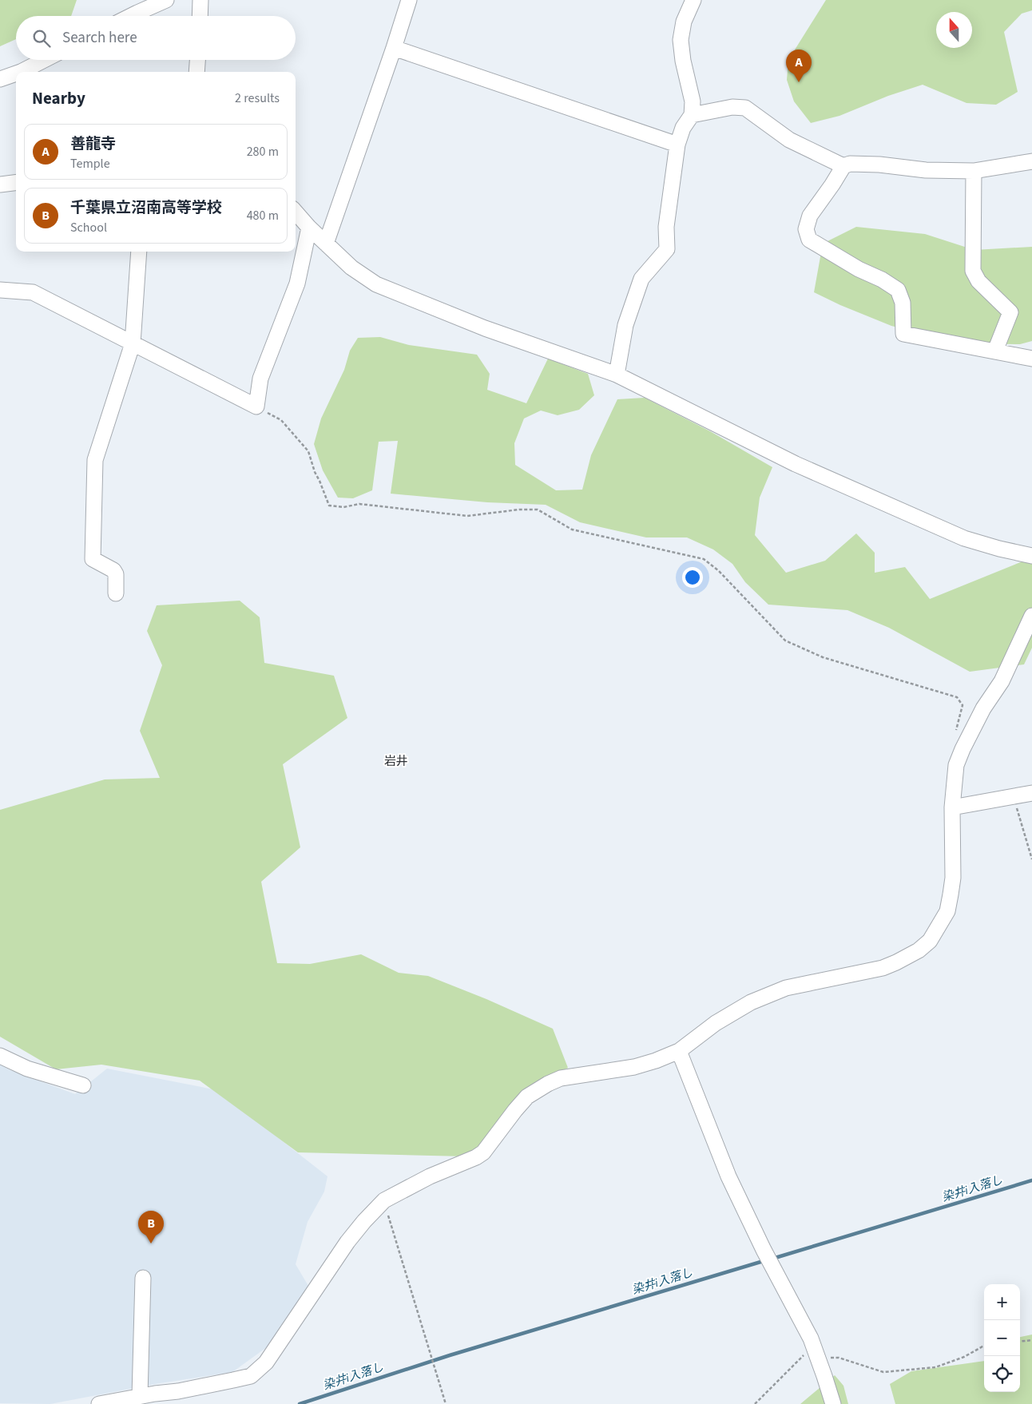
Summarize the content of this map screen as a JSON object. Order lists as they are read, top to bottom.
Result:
{
  "districts": ["岩井"],
  "water": ["染井i入落し"],
  "north": "top",
  "page": {
    "search": "Search here",
    "pins": ["A", "B"],
    "heading": ["Nearby", "2 results"],
    "list": [
      {
        "mark": "A",
        "name": "善龍寺",
        "note": "Temple",
        "value": "280 m"
      },
      {
        "mark": "B",
        "name": "千葉県立沼南高等学校",
        "note": "School",
        "value": "480 m"
      }
    ],
    "map_buttons": ["+", "−"]
  }
}
